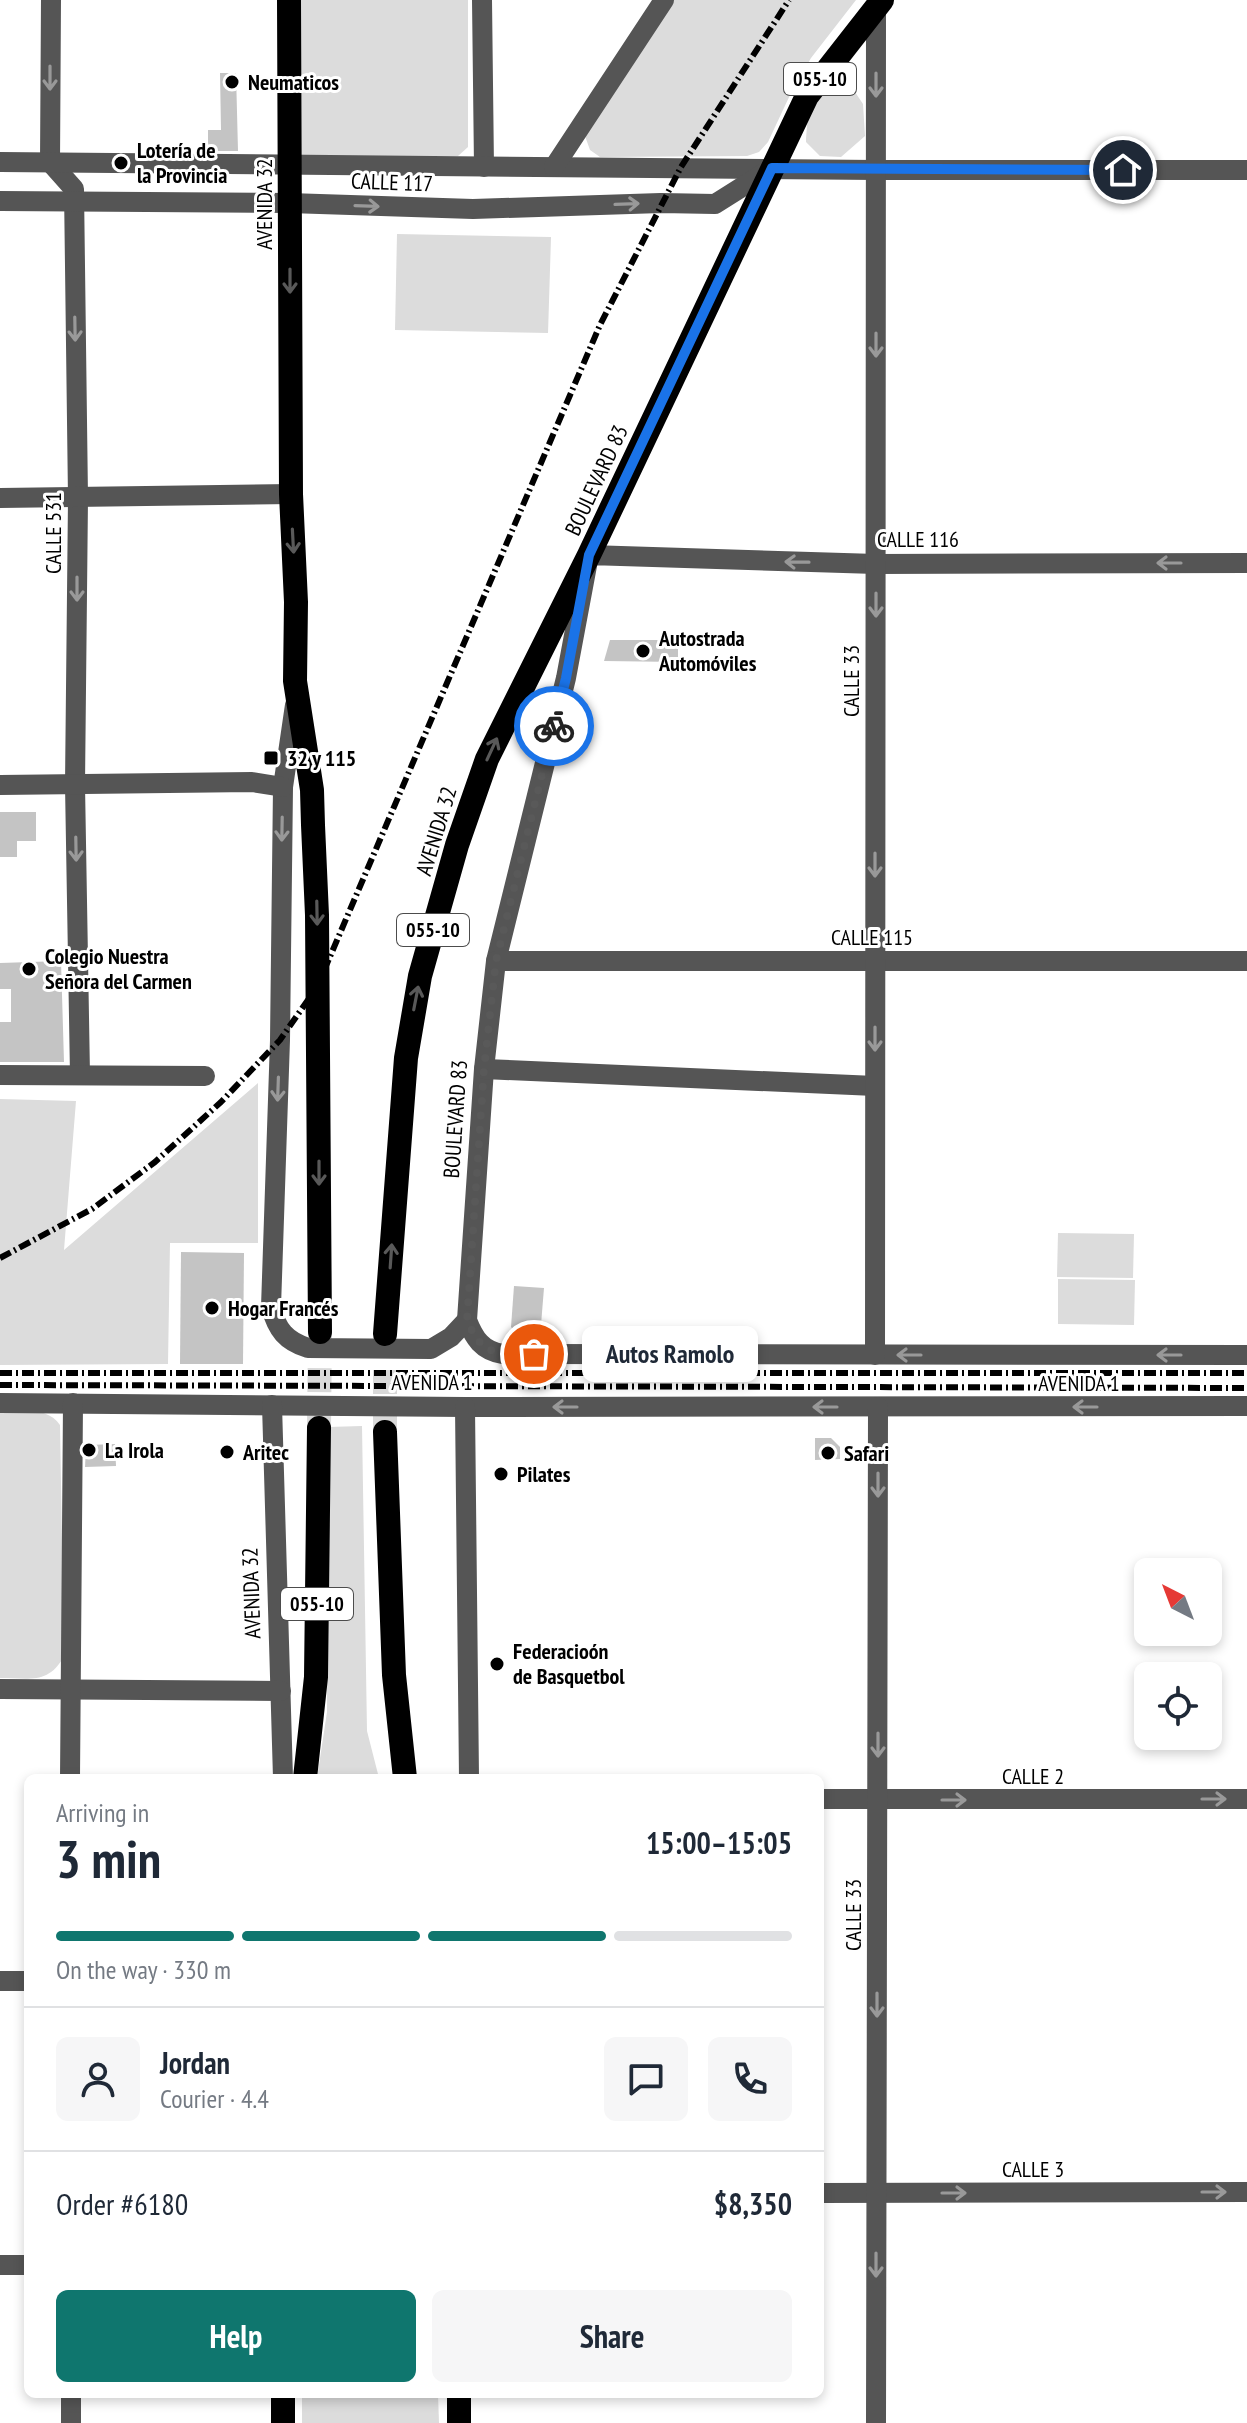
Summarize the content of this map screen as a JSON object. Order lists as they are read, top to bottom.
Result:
{
  "streets": {
    "highway": ["055-10", "AVENIDA 32", "BOULEVARD 83"],
    "street": [
      "CALLE 117",
      "CALLE 531",
      "CALLE 116",
      "CALLE 33",
      "CALLE 115",
      "AVENIDA 1",
      "CALLE 2",
      "CALLE 3"
    ]
  },
  "crossings": [
    ["CALLE 117", "AVENIDA 32"],
    ["CALLE 117", "BOULEVARD 83"],
    ["CALLE 117", "CALLE 531"],
    ["CALLE 117", "CALLE 33"],
    ["AVENIDA 32", "BOULEVARD 83"],
    ["AVENIDA 32", "CALLE 116"],
    ["AVENIDA 32", "AVENIDA 1"],
    ["BOULEVARD 83", "CALLE 116"],
    ["BOULEVARD 83", "CALLE 33"],
    ["BOULEVARD 83", "CALLE 115"],
    ["BOULEVARD 83", "AVENIDA 1"],
    ["CALLE 116", "CALLE 33"],
    ["CALLE 33", "CALLE 115"],
    ["CALLE 33", "AVENIDA 1"],
    ["CALLE 33", "CALLE 2"],
    ["CALLE 33", "CALLE 3"]
  ],
  "one_way": [
    "CALLE 531",
    "CALLE 116",
    "CALLE 33",
    "CALLE 2",
    "CALLE 3"
  ],
  "places": {
    "other": [
      "Neumaticos",
      "Lotería de la Provincia",
      "Autostrada Automóviles",
      "Colegio Nuestra Señora del Carmen",
      "Hogar Francés",
      "Autos Ramolo",
      "La Irola",
      "Aritec",
      "Safari",
      "Pilates",
      "Federacioón de Basquetbol"
    ],
    "transit": ["32 y 115"]
  },
  "north": "top left",
  "page": {
    "bubble": "Autos Ramolo",
    "heading": ["3 min", "Arriving in", "15:00–15:05"],
    "panel": [
      "Jordan",
      "Courier · 4.4",
      "Order #6180",
      "$8,350"
    ],
    "bar": "On the way · 330 m",
    "buttons": ["Help", "Share"]
  }
}
